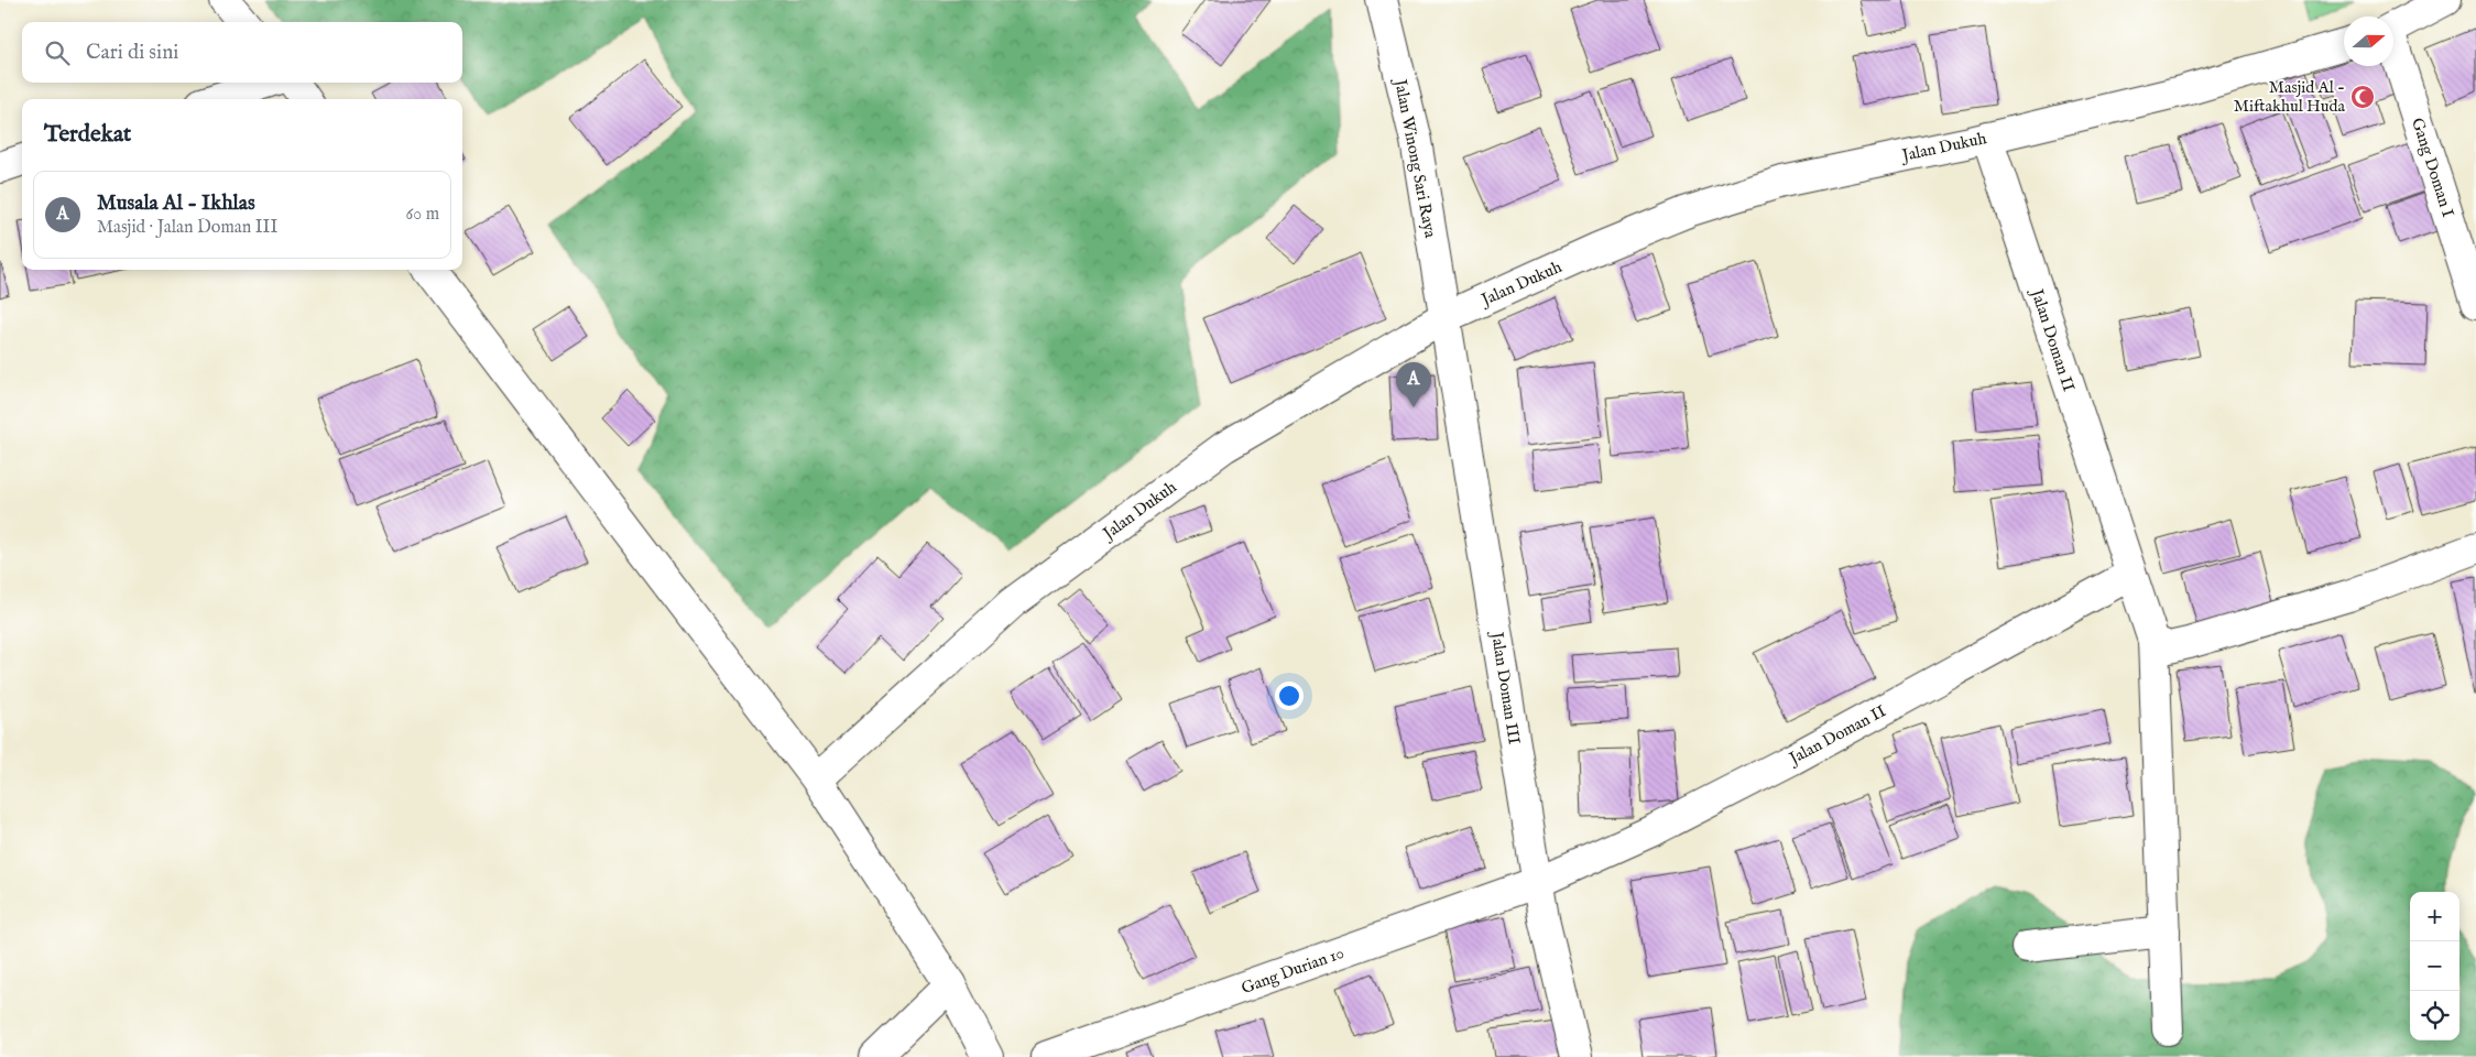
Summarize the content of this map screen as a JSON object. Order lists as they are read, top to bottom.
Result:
{
  "streets": {
    "street": [
      "Jalan Dukuh",
      "Jalan Winong Sari Raya",
      "Gang Doman I",
      "Jalan Doman II",
      "Jalan Doman III",
      "Gang Durian 10"
    ]
  },
  "crossings": [
    ["Jalan Dukuh", "Jalan Winong Sari Raya"],
    ["Jalan Dukuh", "Jalan Doman II"],
    ["Jalan Dukuh", "Jalan Doman III"],
    ["Jalan Winong Sari Raya", "Jalan Doman III"],
    ["Jalan Doman II", "Jalan Doman III"],
    ["Jalan Doman II", "Gang Durian 10"],
    ["Jalan Doman III", "Gang Durian 10"]
  ],
  "places": {
    "mosque": ["Masjid Al - Miftakhul Huda"]
  },
  "north": "right",
  "page": {
    "search": "Cari di sini",
    "heading": "Terdekat",
    "list": [
      {
        "mark": "A",
        "name": "Musala Al - Ikhlas",
        "note": "Masjid · Jalan Doman III",
        "value": "60 m"
      }
    ],
    "pins": "A",
    "map_buttons": ["+", "−"]
  }
}
